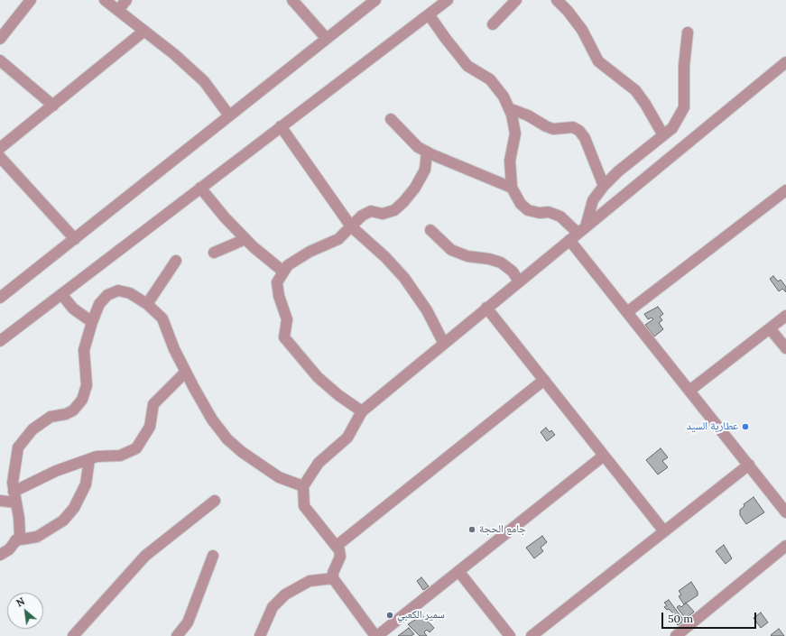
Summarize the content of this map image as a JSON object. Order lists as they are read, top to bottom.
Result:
{
  "places": ["عطارية السيد", "جامع الحجة", "سمير الكعبي"],
  "scale_bar": "50 m",
  "north": "top left"
}
